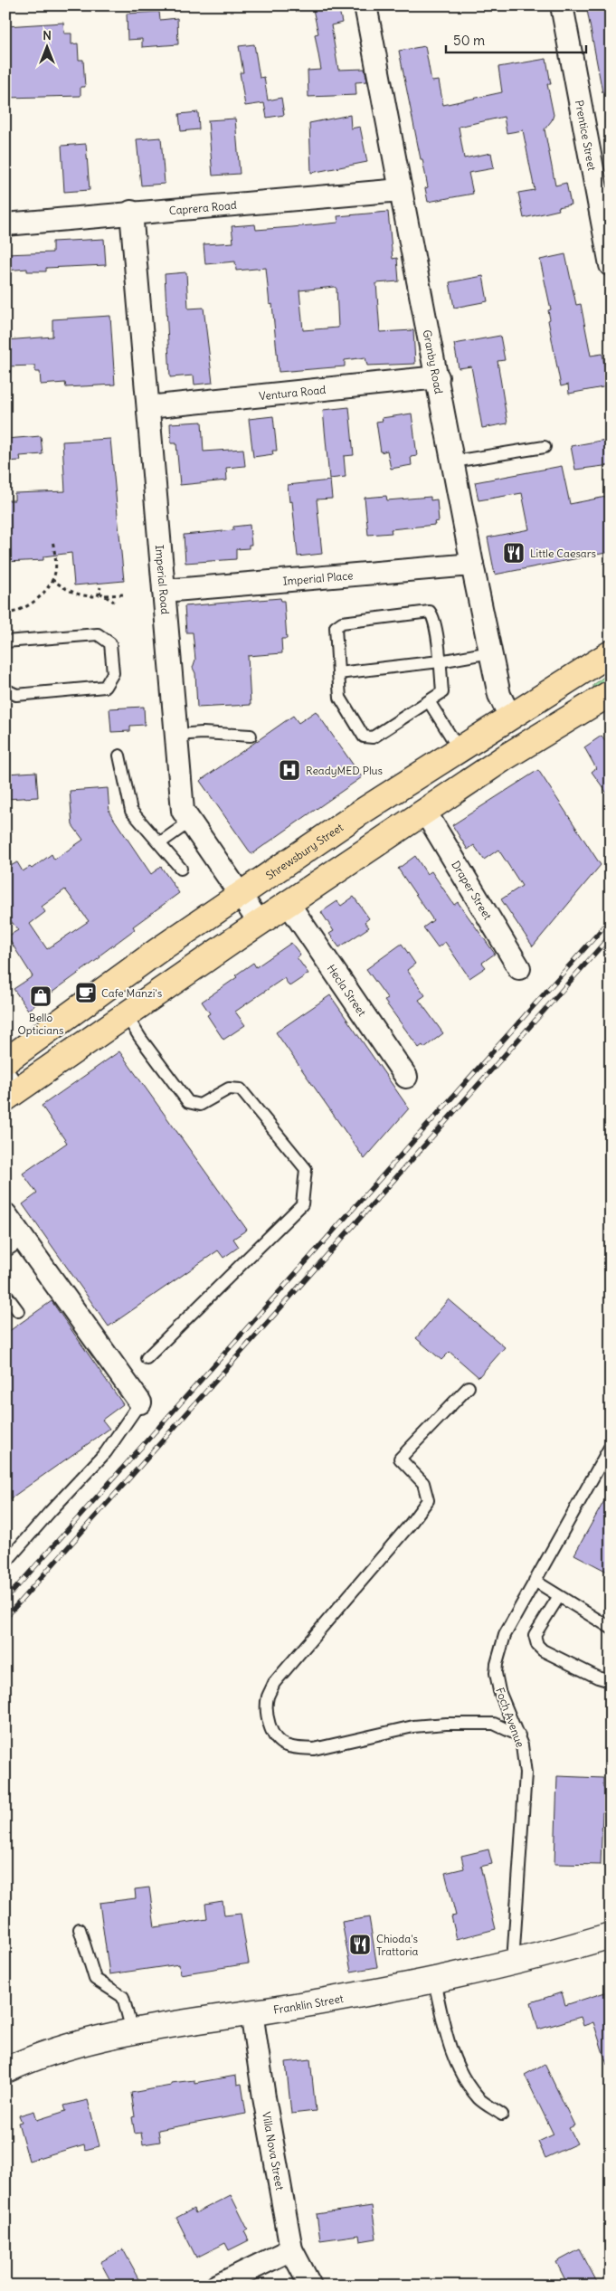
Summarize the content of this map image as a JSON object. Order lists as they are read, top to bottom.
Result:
{
  "streets": {
    "main road": ["Shrewsbury Street", "Franklin Street"],
    "street": [
      "Prentice Street",
      "Caprera Road",
      "Granby Road",
      "Ventura Road",
      "Imperial Place",
      "Imperial Road",
      "Draper Street",
      "Hecla Street",
      "Villa Nova Street"
    ],
    "lane": ["Foch Avenue"]
  },
  "crossings": [
    ["Caprera Road", "Granby Road"],
    ["Caprera Road", "Imperial Road"],
    ["Granby Road", "Ventura Road"],
    ["Granby Road", "Imperial Place"],
    ["Granby Road", "Shrewsbury Street"],
    ["Ventura Road", "Imperial Road"],
    ["Imperial Place", "Imperial Road"],
    ["Imperial Road", "Shrewsbury Street"],
    ["Foch Avenue", "Franklin Street"],
    ["Franklin Street", "Villa Nova Street"]
  ],
  "places": {
    "restaurant": ["Little Caesars", "Chioda's Trattoria"],
    "hospital": ["ReadyMED Plus"],
    "cafe": ["Cafe Manzi's"],
    "shop": ["Bello Opticians"]
  },
  "scale_bar": "50 m",
  "north": "top"
}
